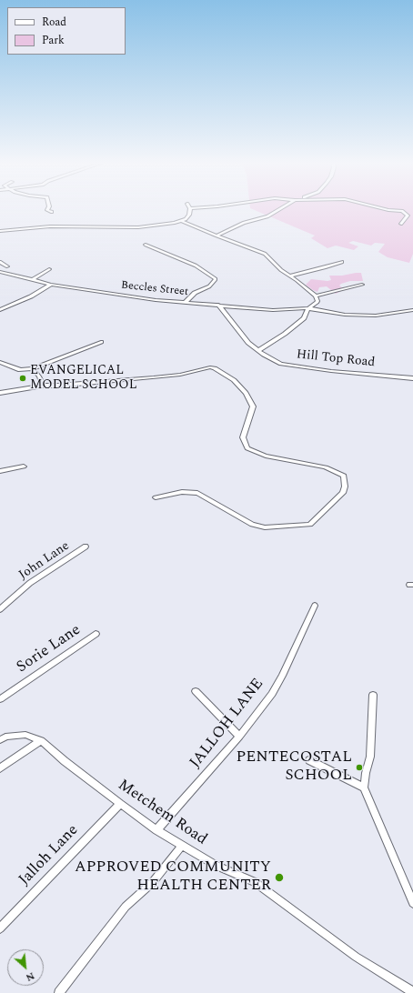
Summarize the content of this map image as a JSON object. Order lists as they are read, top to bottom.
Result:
{
  "streets": {
    "street": [
      "Beccles Street",
      "Hill Top Road",
      "John Lane",
      "Sorie Lane",
      "JALLOH LANE",
      "Metchem Road",
      "Jalloh Lane"
    ]
  },
  "crossings": [
    ["Beccles Street", "Hill Top Road"],
    ["JALLOH LANE", "Metchem Road"],
    ["Metchem Road", "Jalloh Lane"]
  ],
  "places": ["EVANGELICAL MODEL SCHOOL", "PENTECOSTAL SCHOOL", "APPROVED COMMUNITY HEALTH CENTER"],
  "legend": ["Road", "Park"],
  "north": "bottom right"
}
